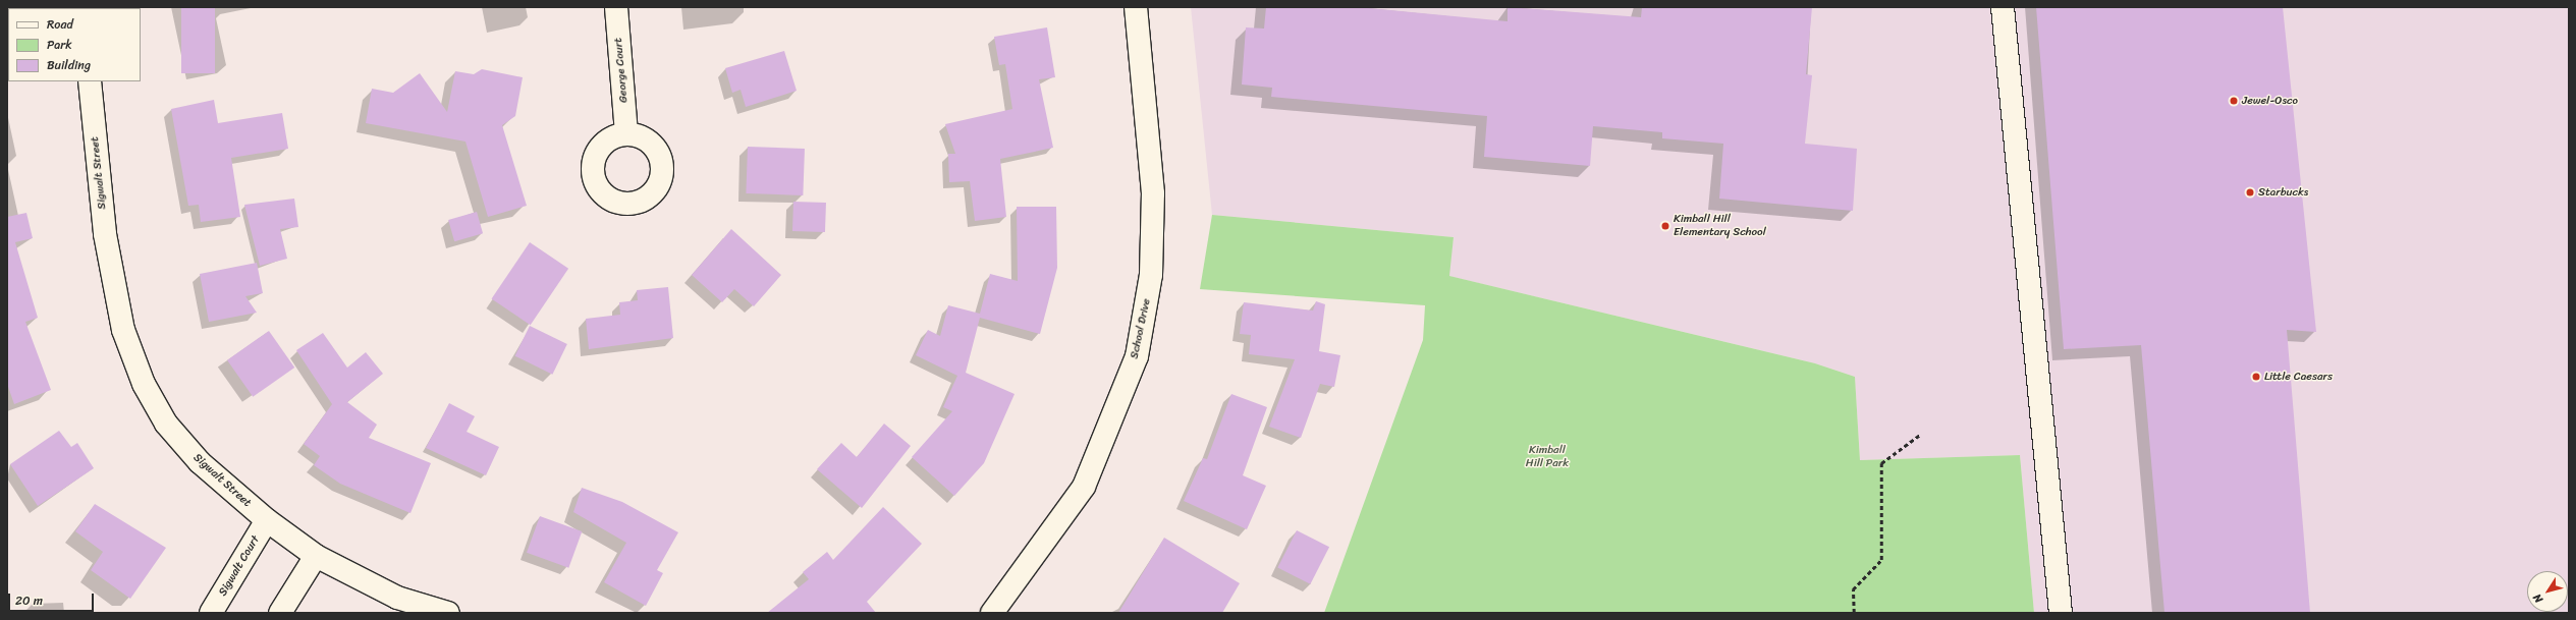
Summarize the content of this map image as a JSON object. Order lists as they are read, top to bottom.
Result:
{
  "streets": {
    "street": [
      "George Court",
      "Sigwalt Street",
      "School Drive",
      "Sigwalt Court"
    ]
  },
  "crossings": [
    ["Sigwalt Street", "Sigwalt Court"]
  ],
  "parks": ["Kimball Hill Park"],
  "places": [
    "Jewel-Osco",
    "Starbucks",
    "Kimball Hill Elementary School",
    "Little Caesars"
  ],
  "legend": ["Road", "Park", "Building"],
  "scale_bar": "20 m",
  "north": "bottom left"
}
